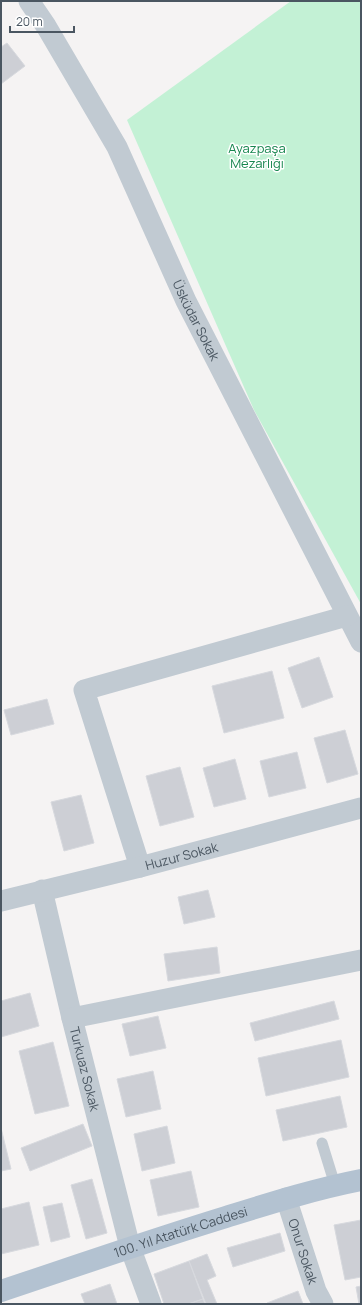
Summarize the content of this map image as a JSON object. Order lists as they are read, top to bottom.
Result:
{
  "streets": {
    "main road": ["100. Yıl Atatürk Caddesi"],
    "street": [
      "Üsküdar Sokak",
      "Huzur Sokak",
      "Turkuaz Sokak",
      "Onur Sokak"
    ]
  },
  "crossings": [
    ["Huzur Sokak", "Turkuaz Sokak"],
    ["Turkuaz Sokak", "100. Yıl Atatürk Caddesi"],
    ["100. Yıl Atatürk Caddesi", "Onur Sokak"]
  ],
  "parks": ["Ayazpaşa Mezarlığı"],
  "scale_bar": "20 m"
}
